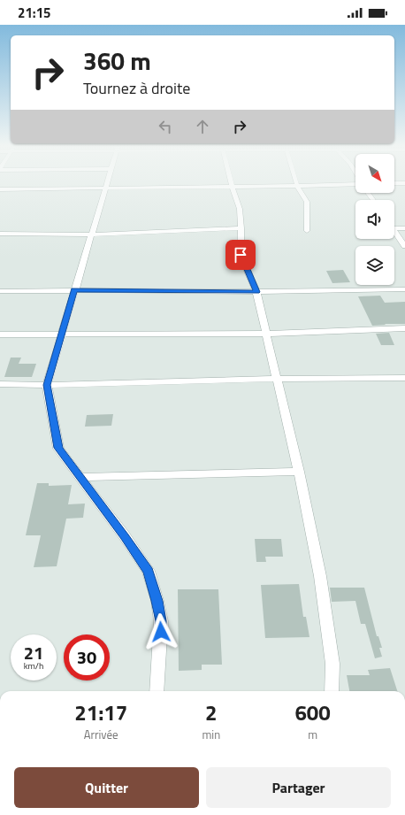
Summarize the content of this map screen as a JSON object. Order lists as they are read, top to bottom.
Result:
{
  "north": "bottom right",
  "page": {
    "status": "21:15",
    "turn": ["360 m", "Tournez à droite"],
    "speed": "21 km/h",
    "limit": "30",
    "eta": [
      "21:17",
      "Arrivée",
      "2",
      "min",
      "600",
      "m"
    ],
    "buttons": ["Quitter", "Partager"]
  }
}
